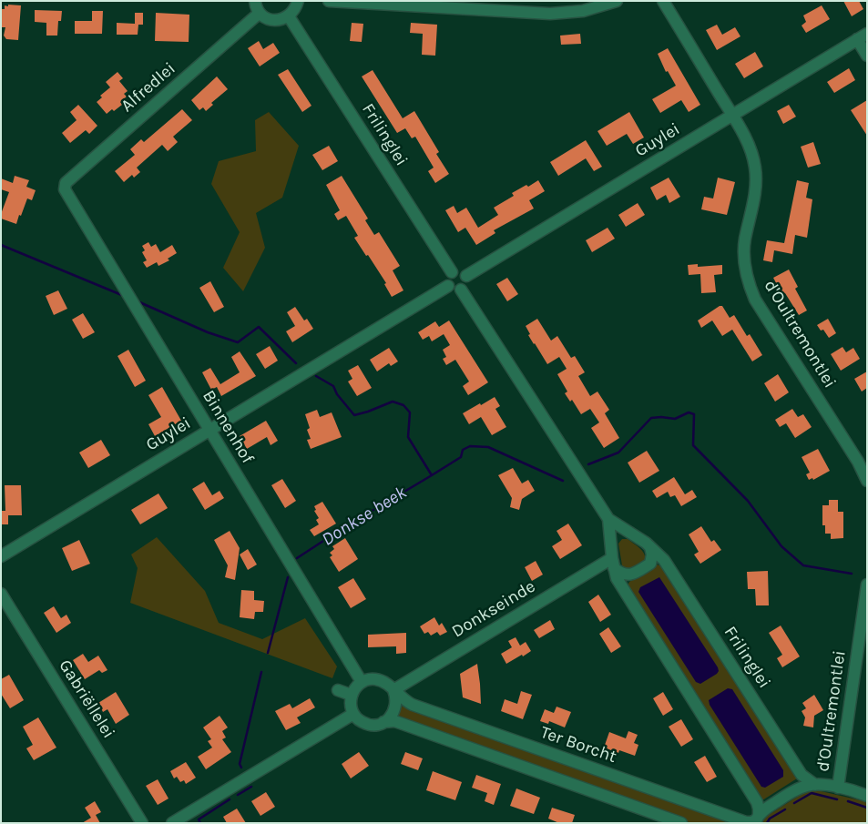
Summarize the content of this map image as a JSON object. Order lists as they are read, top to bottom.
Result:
{
  "streets": {
    "street": [
      "Alfredlei",
      "Frilinglei",
      "Guylei",
      "d'Oultremontlei",
      "Binnenhof",
      "Donkseinde",
      "Gabriëllelei",
      "Ter Borcht"
    ]
  },
  "crossings": [
    ["Alfredlei", "Binnenhof"],
    ["Frilinglei", "Guylei"],
    ["Frilinglei", "Donkseinde"],
    ["Frilinglei", "Ter Borcht"],
    ["Guylei", "d'Oultremontlei"],
    ["Guylei", "Binnenhof"],
    ["Binnenhof", "Donkseinde"],
    ["Binnenhof", "Ter Borcht"],
    ["Donkseinde", "Ter Borcht"]
  ],
  "water": ["Donkse beek"]
}
